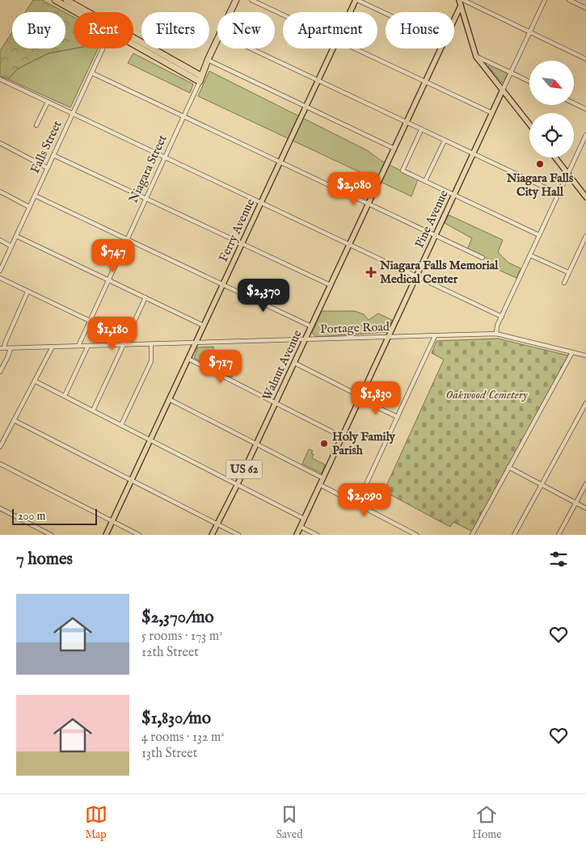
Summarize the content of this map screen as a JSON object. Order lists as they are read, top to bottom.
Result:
{
  "streets": {
    "highway": ["Niagara Street"],
    "main road": [
      "Pine Avenue",
      "Ferry Avenue",
      "Walnut Avenue",
      "US 62"
    ],
    "street": ["Falls Street", "Portage Road"]
  },
  "crossings": [
    ["Niagara Street", "Portage Road"],
    ["Pine Avenue", "Portage Road"],
    ["Ferry Avenue", "Portage Road"],
    ["Portage Road", "Walnut Avenue"]
  ],
  "parks": ["Oakwood Cemetery"],
  "places": {
    "other": ["Niagara Falls City Hall", "Holy Family Parish"],
    "health": ["Niagara Falls Memorial Medical Center"]
  },
  "scale_bar": "200 m",
  "north": "bottom right",
  "page": {
    "chip": [
      "Buy",
      "Rent",
      "Filters",
      "New",
      "Apartment",
      "House"
    ],
    "price": [
      "$2,080",
      "$747",
      "$2,370",
      "$1,180",
      "$717",
      "$1,830",
      "$2,090"
    ],
    "scale": "200 m",
    "heading": "7 homes",
    "list": [
      {
        "name": "$2,370/mo",
        "note": "5 rooms · 173 m² · 12th Street"
      },
      {
        "name": "$1,830/mo",
        "note": "4 rooms · 132 m² · 13th Street"
      }
    ],
    "tabs": ["Map", "Saved", "Home"]
  }
}
